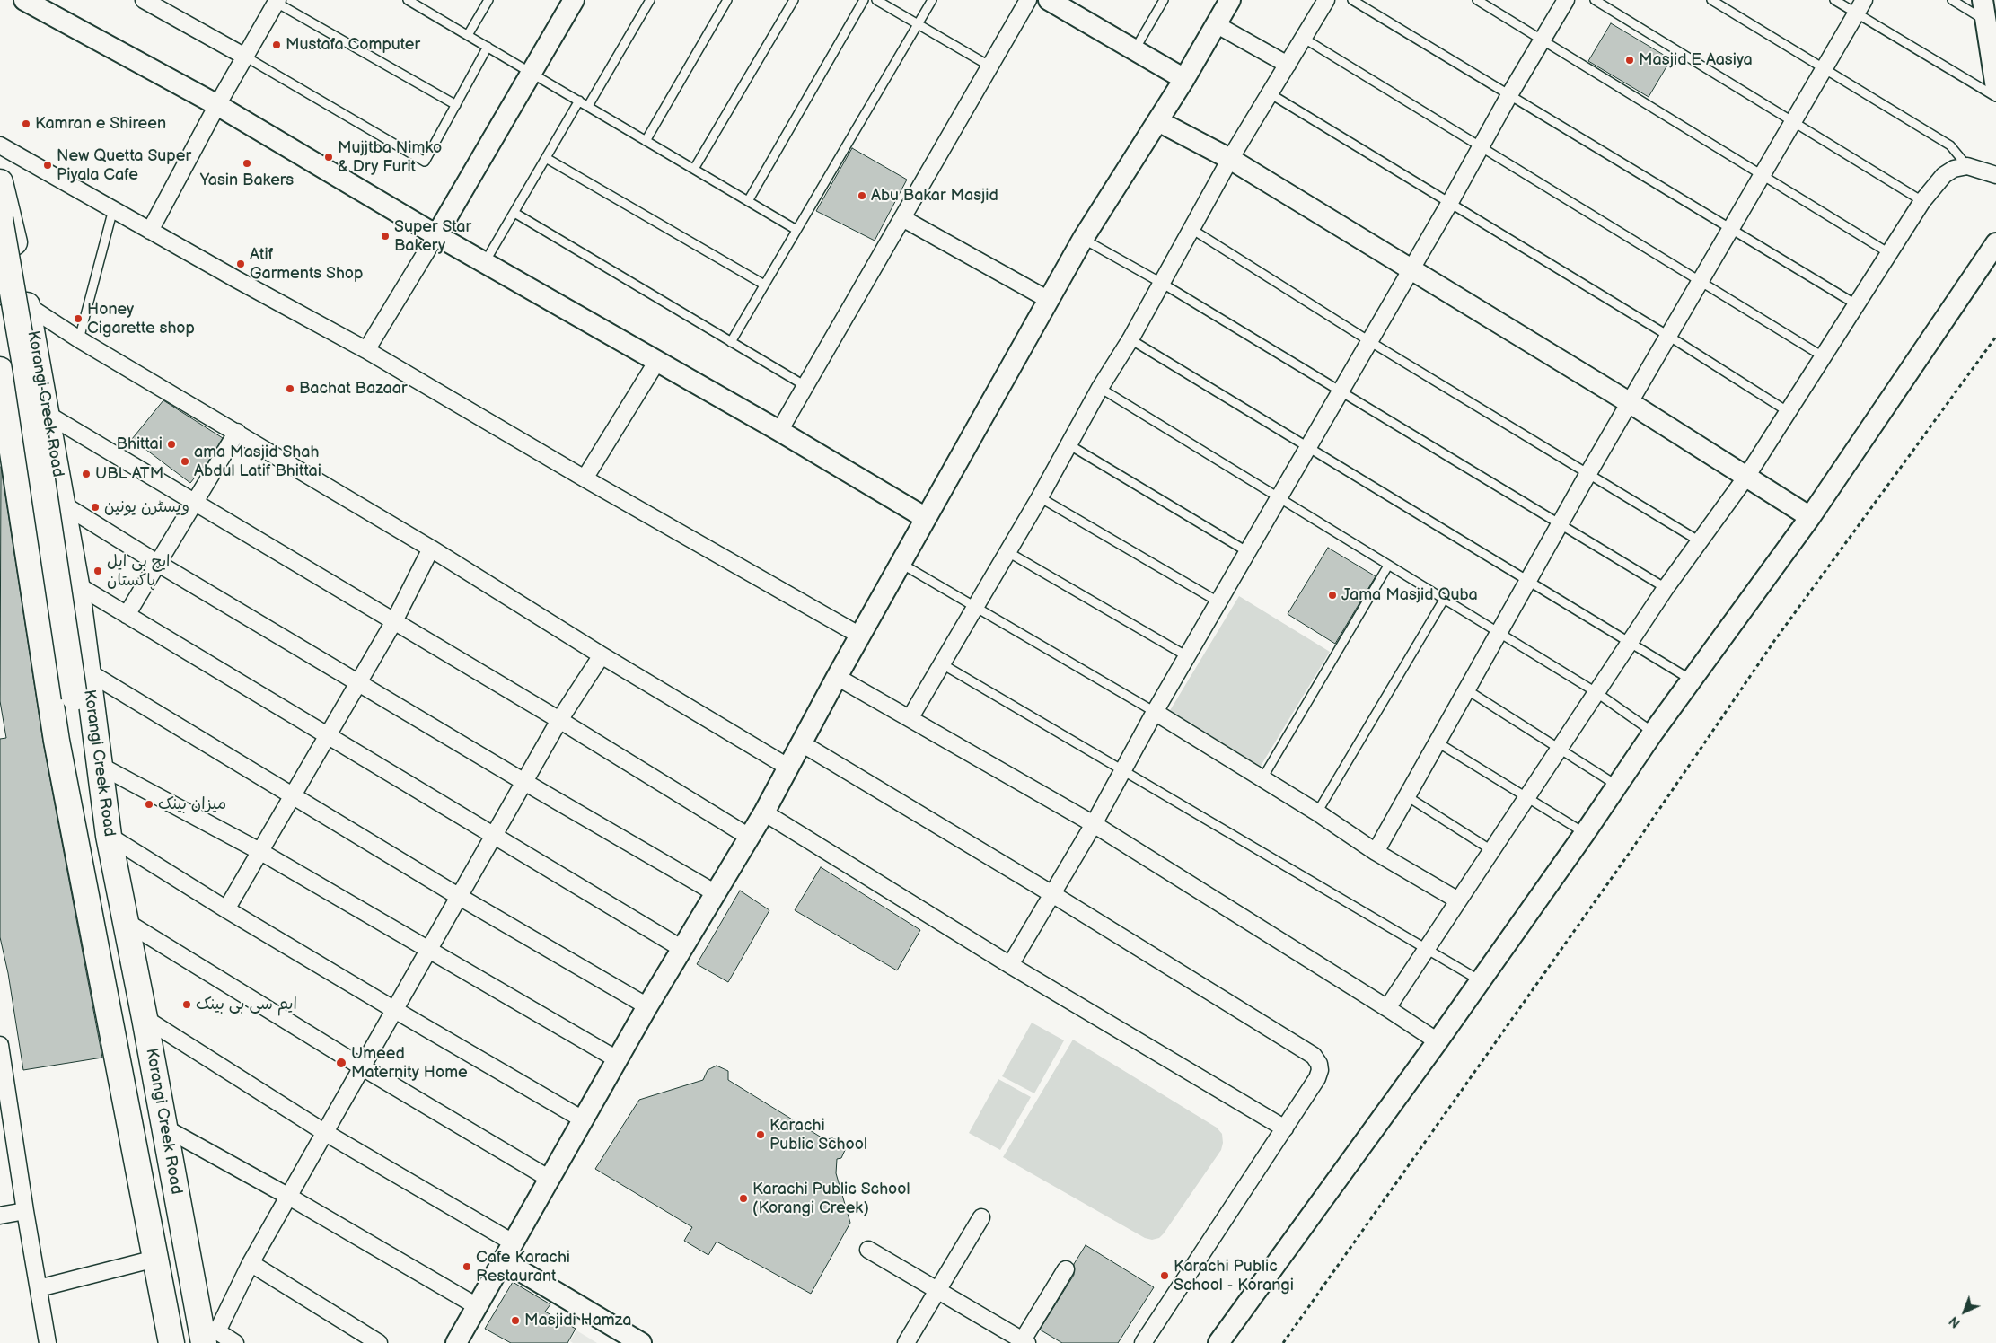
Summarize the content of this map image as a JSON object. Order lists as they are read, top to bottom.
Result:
{
  "streets": {
    "main road": ["Korangi Creek Road"]
  },
  "places": [
    "Mustafa Computer",
    "Masjid E Aasiya",
    "Kamran e Shireen",
    "Mujjtba Nimko & Dry Furit",
    "Yasin Bakers",
    "New Quetta Super Piyala Cafe",
    "Abu Bakar Masjid",
    "Super Star Bakery",
    "Atif Garments Shop",
    "Honey Cigarette shop",
    "Bachat Bazaar",
    "Bhittai",
    "ama Masjid Shah Abdul Latif Bhittai",
    "UBL ATM",
    "ویسٹرن یونین",
    "ایچ بی ایل پاکستان",
    "Jama Masjid Quba",
    "میزان بینک",
    "ایم سی بی بینک",
    "Umeed Maternity Home",
    "Karachi Public School",
    "Karachi Public School (Korangi Creek)",
    "Cafe Karachi Restaurant",
    "Karachi Public School - Korangi",
    "Masjidi Hamza"
  ],
  "north": "bottom left"
}
